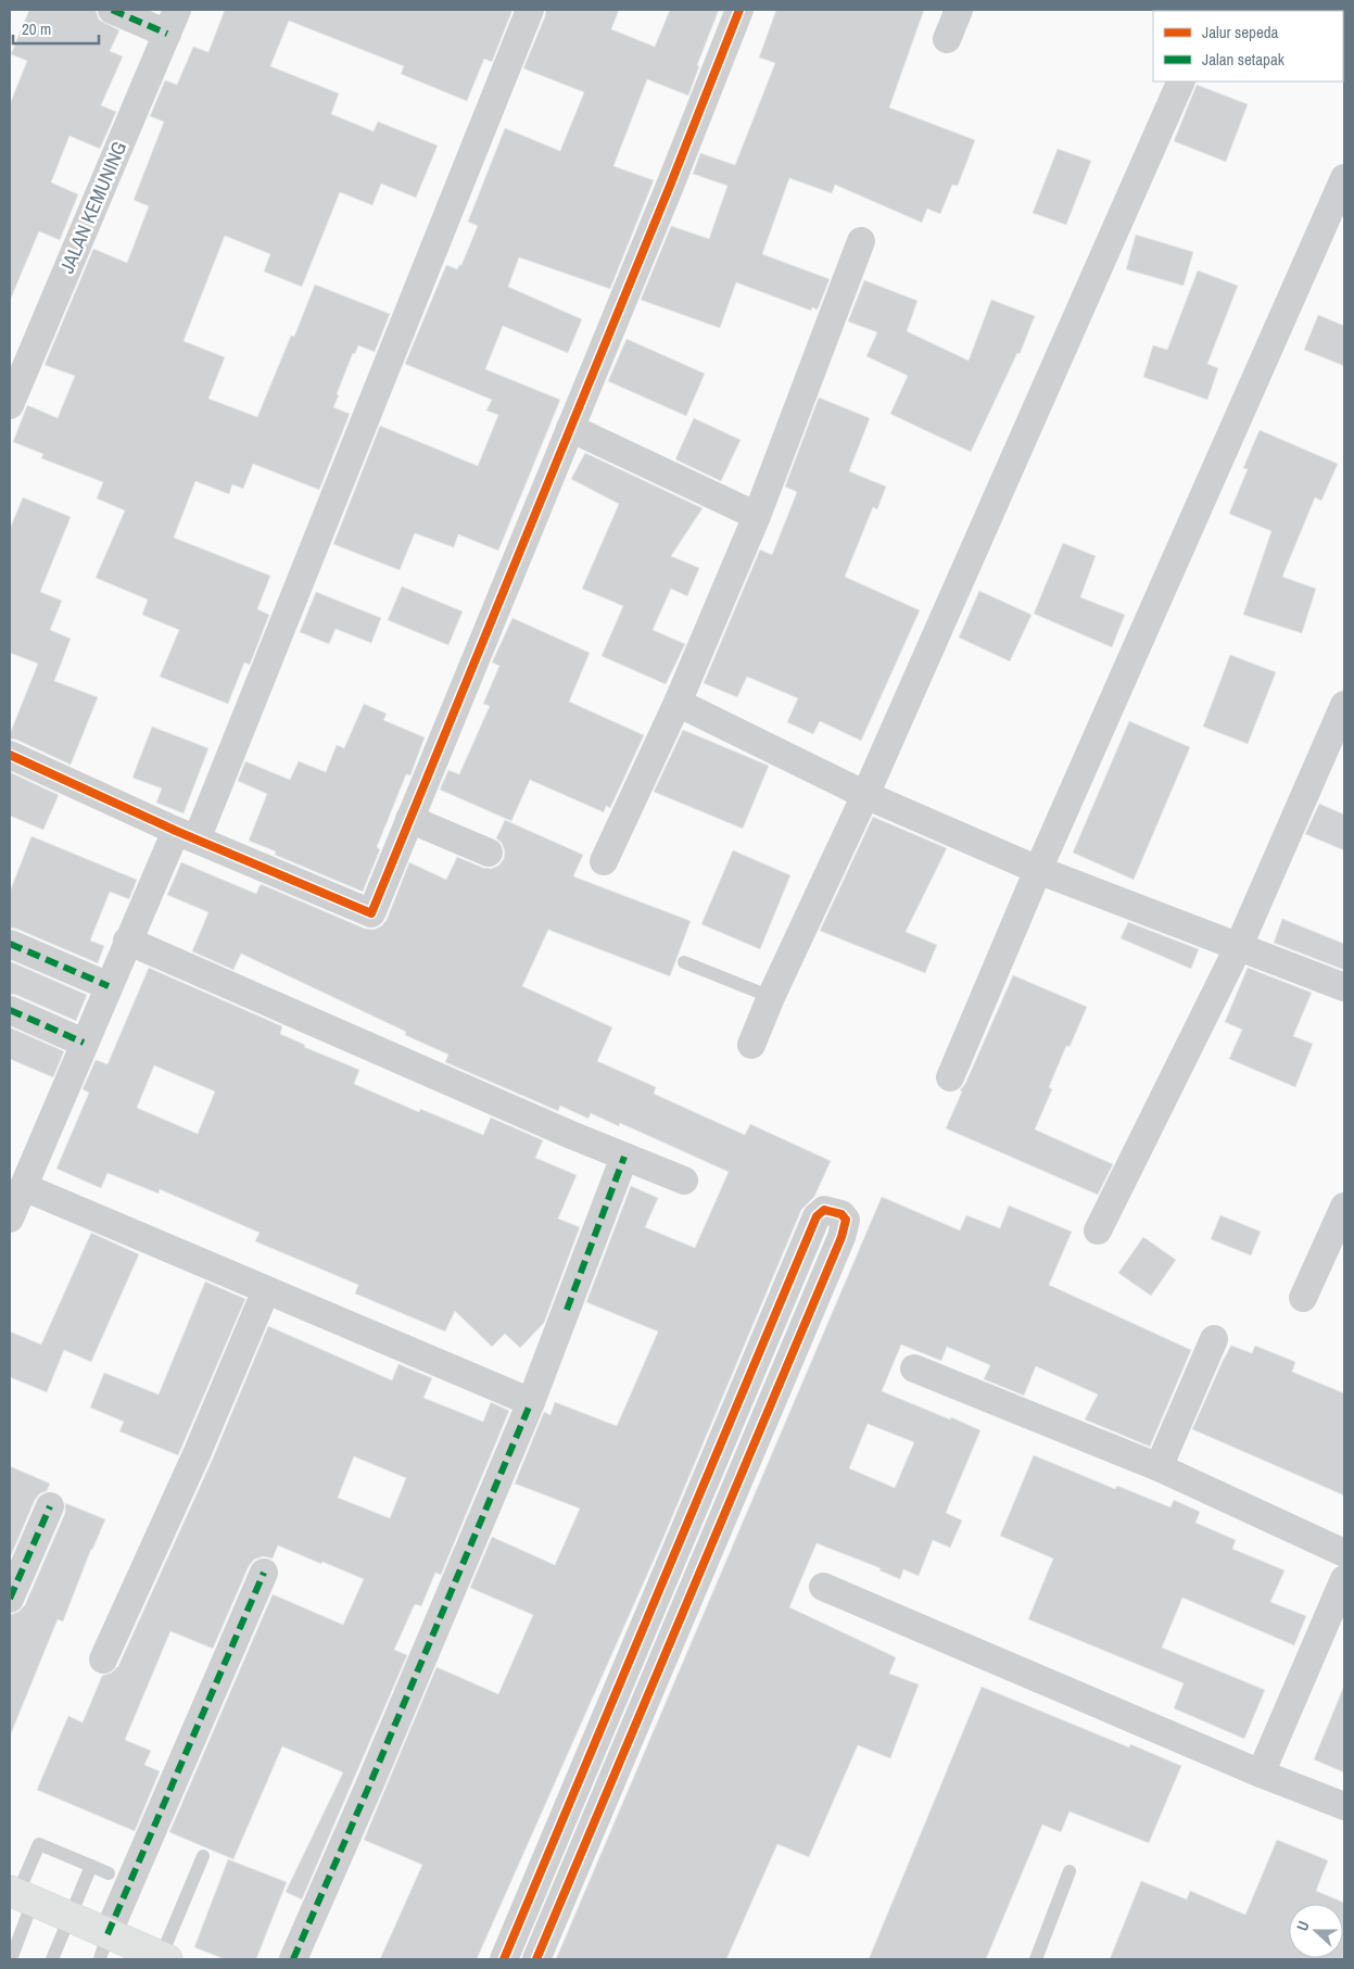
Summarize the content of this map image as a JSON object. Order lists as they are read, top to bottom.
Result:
{
  "streets": {
    "street": ["JALAN KEMUNING"]
  },
  "legend": ["Jalur sepeda", "Jalan setapak"],
  "scale_bar": "20 m",
  "north": "left"
}
